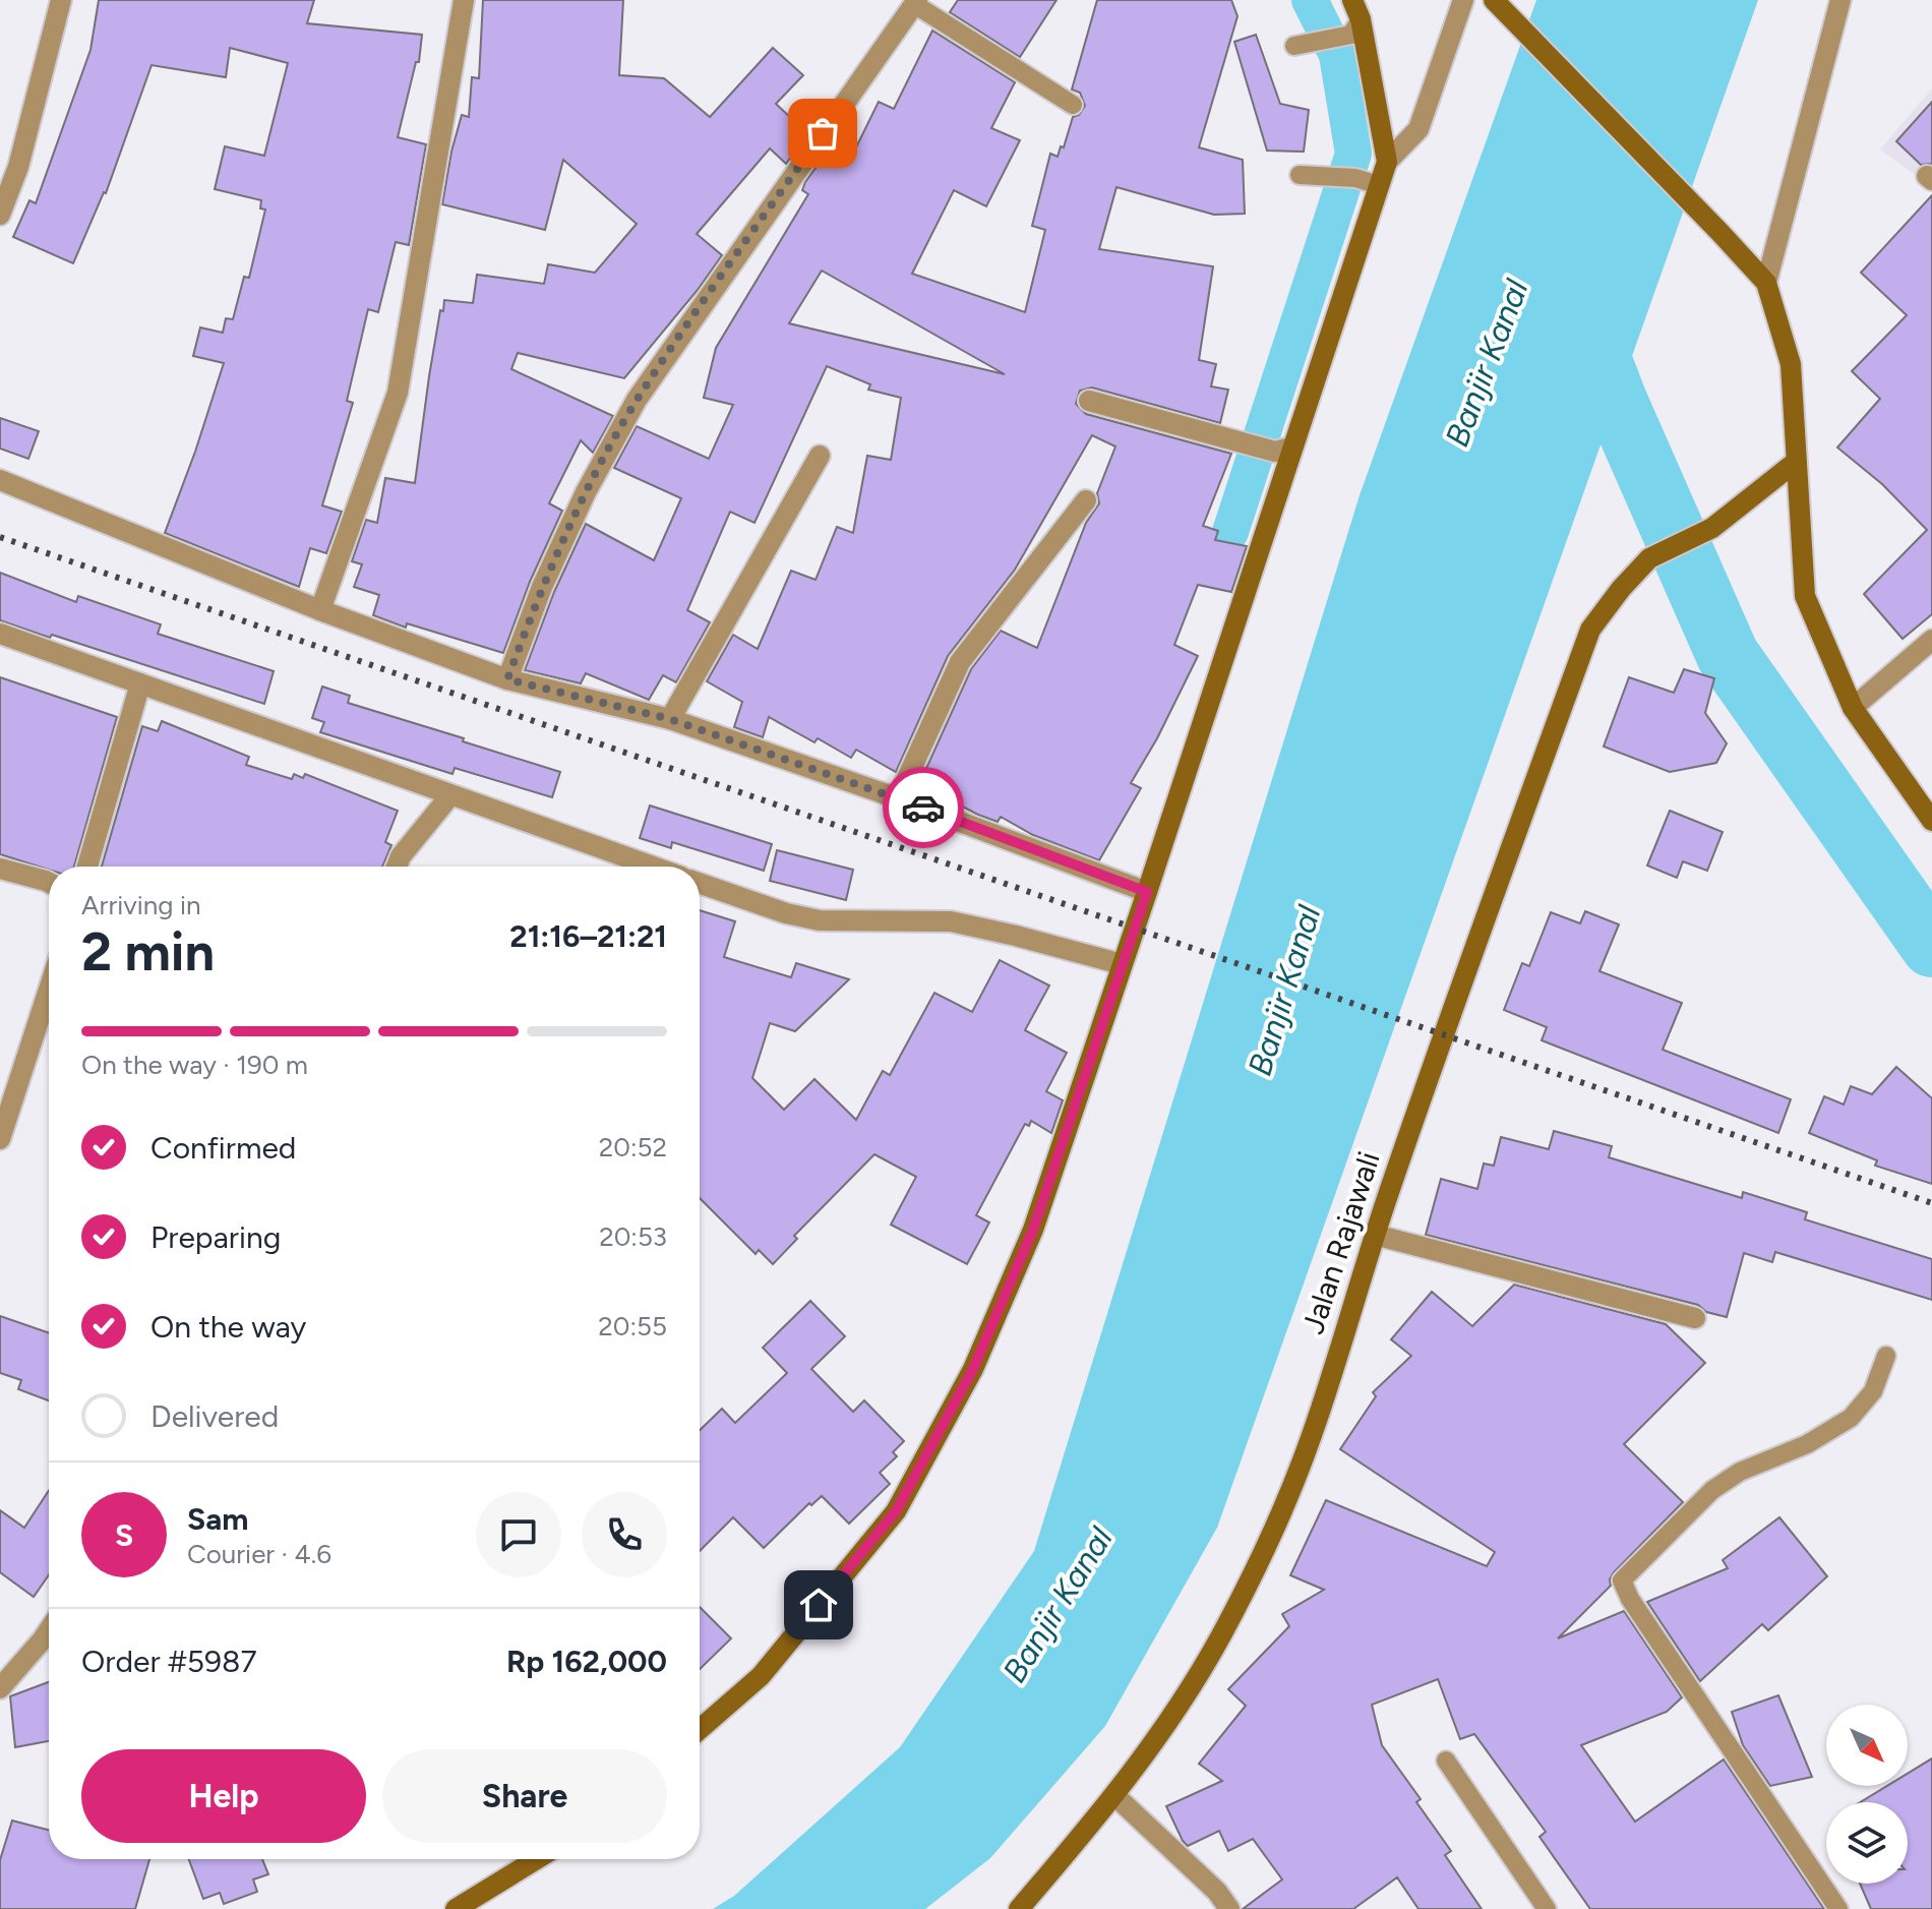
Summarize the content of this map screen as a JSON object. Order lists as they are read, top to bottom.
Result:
{
  "streets": {
    "street": ["Jalan Rajawali"]
  },
  "water": ["Banjir Kanal"],
  "north": "bottom right",
  "page": {
    "heading": ["2 min", "Arriving in", "21:16–21:21"],
    "panel": [
      "Sam",
      "Courier · 4.6",
      "Order #5987",
      "Rp 162,000"
    ],
    "bar": "On the way · 190 m",
    "list": [
      ["Confirmed", "20:52"],
      ["Preparing", "20:53"],
      ["On the way", "20:55"],
      "Delivered"
    ],
    "round": "S",
    "buttons": ["Help", "Share"]
  }
}
